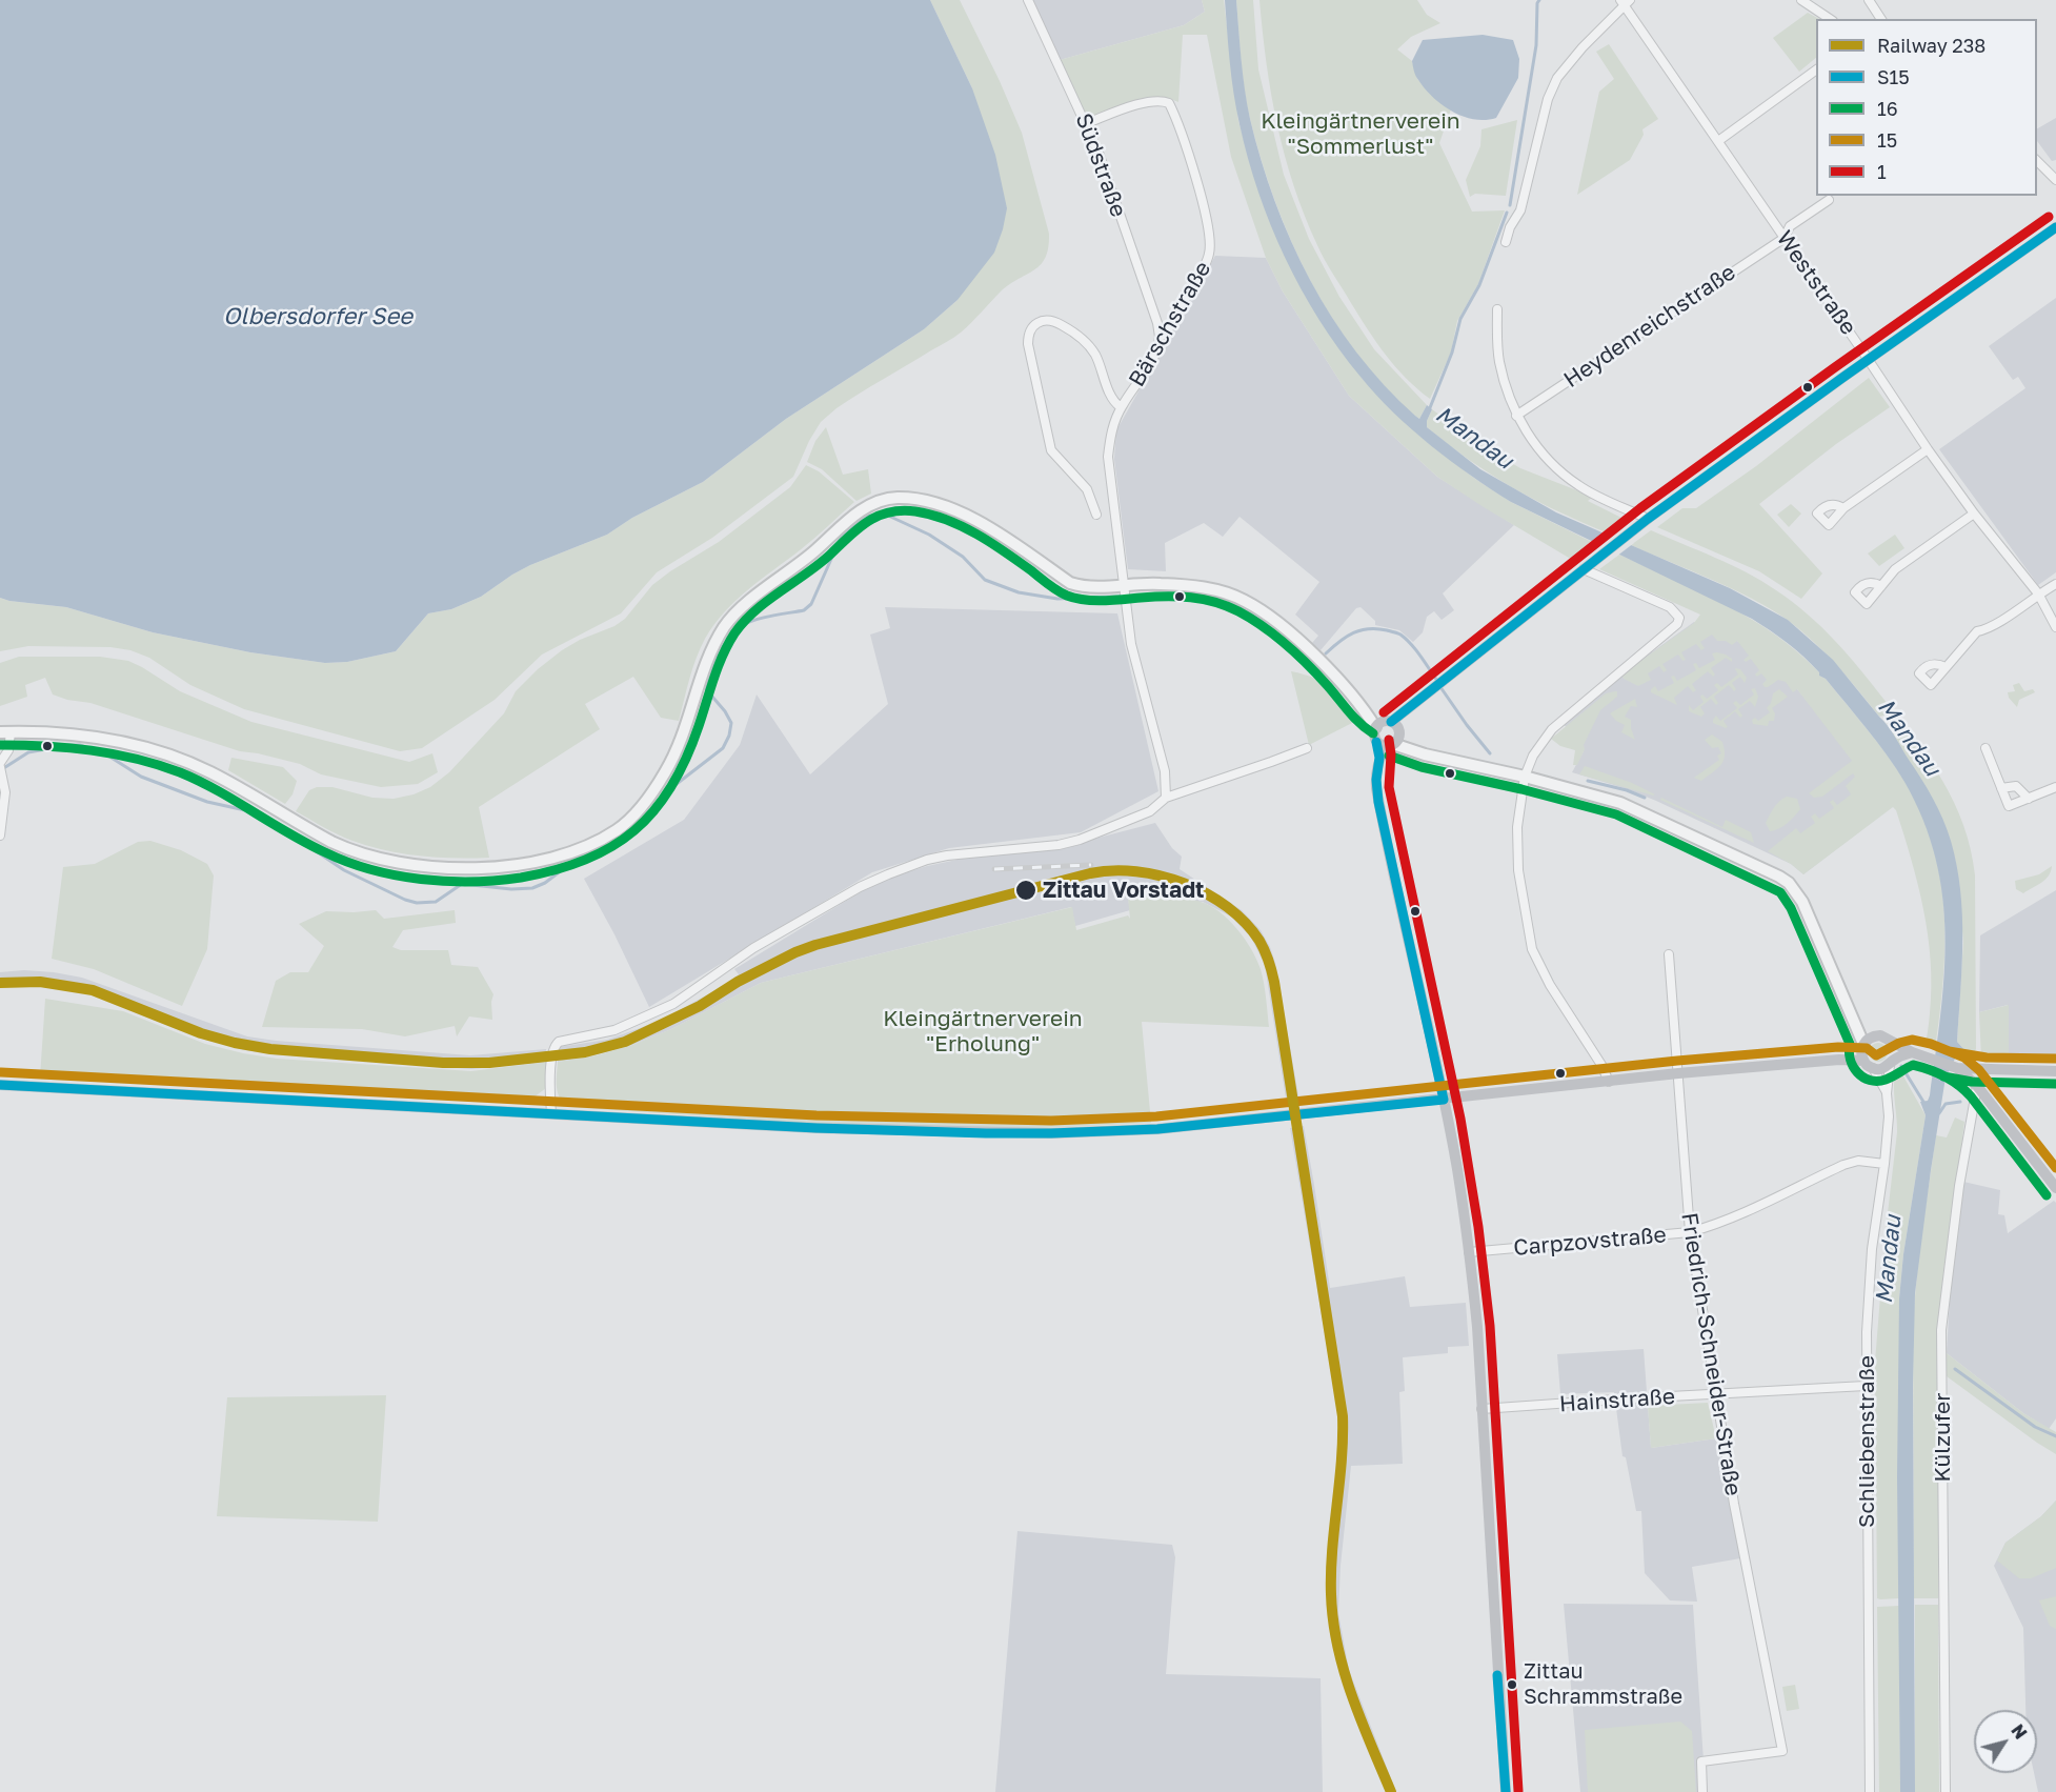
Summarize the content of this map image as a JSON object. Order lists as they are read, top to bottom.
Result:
{
  "streets": {
    "street": [
      "Südstraße",
      "Weststraße",
      "Bärschstraße",
      "Heydenreichstraße",
      "Carpzovstraße",
      "Friedrich-Schneider-Straße",
      "Hainstraße",
      "Külzufer",
      "Schliebenstraße"
    ]
  },
  "crossings": [
    ["Südstraße", "Bärschstraße"],
    ["Weststraße", "Heydenreichstraße"],
    ["Carpzovstraße", "Friedrich-Schneider-Straße"],
    ["Carpzovstraße", "Schliebenstraße"],
    ["Friedrich-Schneider-Straße", "Hainstraße"],
    ["Hainstraße", "Schliebenstraße"]
  ],
  "water": ["Olbersdorfer See", "Mandau"],
  "parks": ["Kleingärtnerverein \"Sommerlust\"", "Kleingärtnerverein \"Erholung\""],
  "places": ["Zittau Vorstadt", "Zittau Schrammstraße"],
  "lines": [
    "transit line 1",
    "transit line S15",
    "transit line 16",
    "rail line 238",
    "transit line 15"
  ],
  "legend": [
    "Railway 238",
    "S15",
    "16",
    "15",
    "1"
  ],
  "north": "top right"
}
